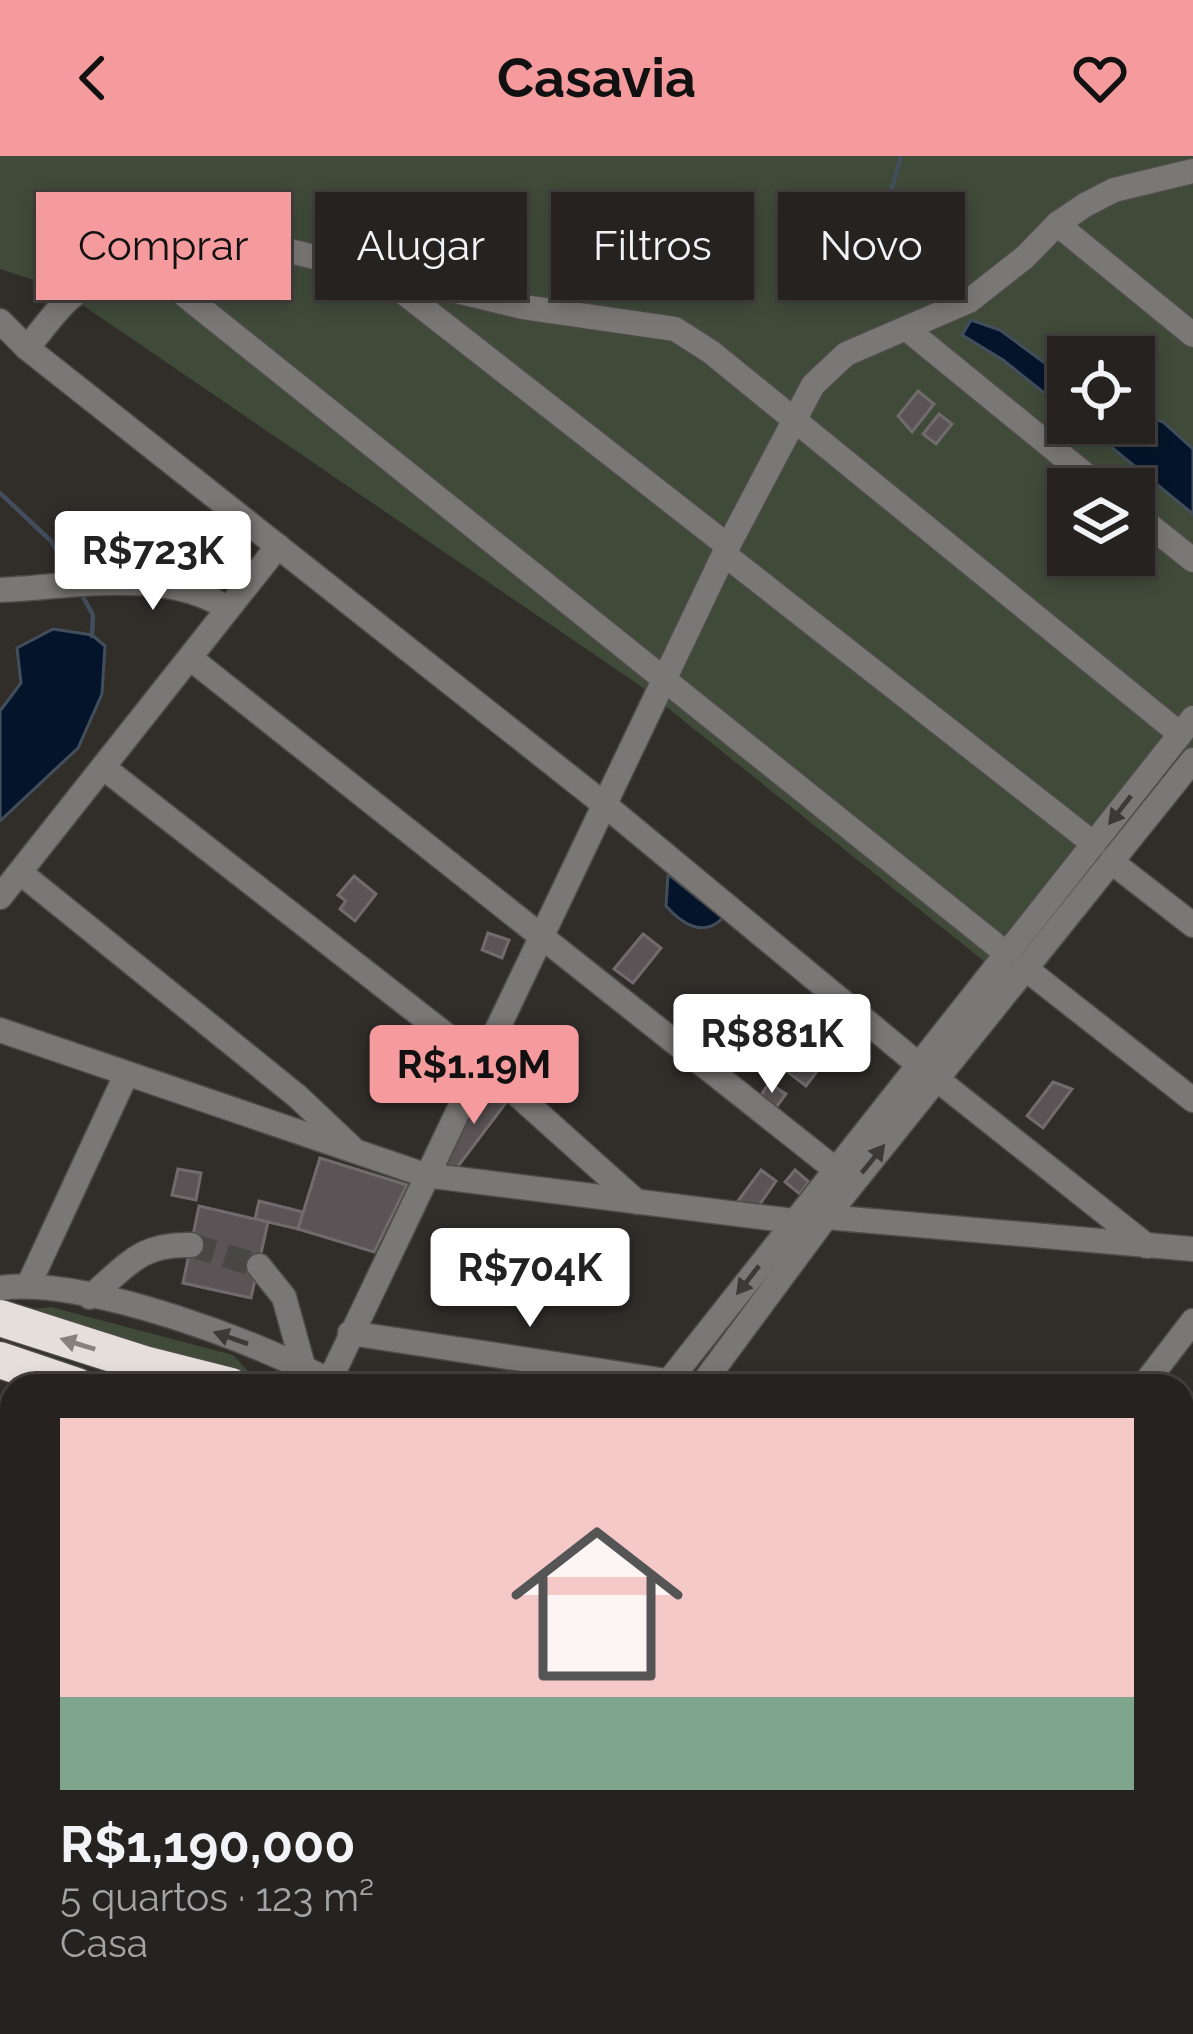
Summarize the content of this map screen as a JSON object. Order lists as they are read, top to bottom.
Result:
{
  "page": {
    "header": "Casavia",
    "chip": [
      "Comprar",
      "Alugar",
      "Filtros",
      "Novo"
    ],
    "price": [
      "R$723K",
      "R$881K",
      "R$1.19M",
      "R$704K"
    ],
    "list": [
      {
        "name": "R$1,190,000",
        "note": "5 quartos · 123 m² · Casa"
      }
    ]
  }
}
